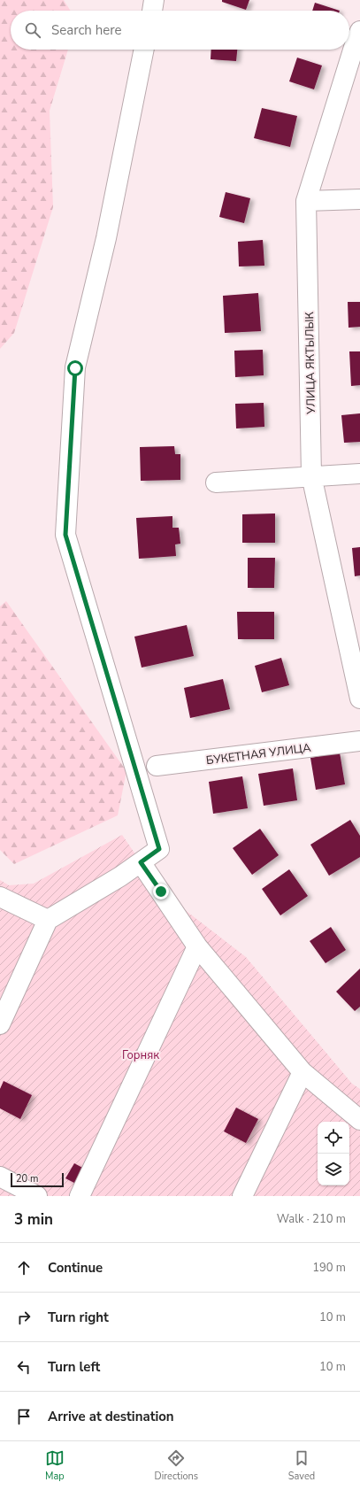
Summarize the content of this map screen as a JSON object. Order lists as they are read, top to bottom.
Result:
{
  "streets": {
    "street": ["УЛИЦА ЯКТЫЛЫК", "БУКЕТНАЯ УЛИЦА"]
  },
  "parks": ["Горняк"],
  "scale_bar": "20 m",
  "page": {
    "search": "Search here",
    "scale": "20 m",
    "heading": ["3 min", "Walk · 210 m"],
    "list": [
      ["Continue", "190 m"],
      ["Turn right", "10 m"],
      ["Turn left", "10 m"],
      "Arrive at destination"
    ],
    "nav": ["Map", "Directions", "Saved"]
  }
}
